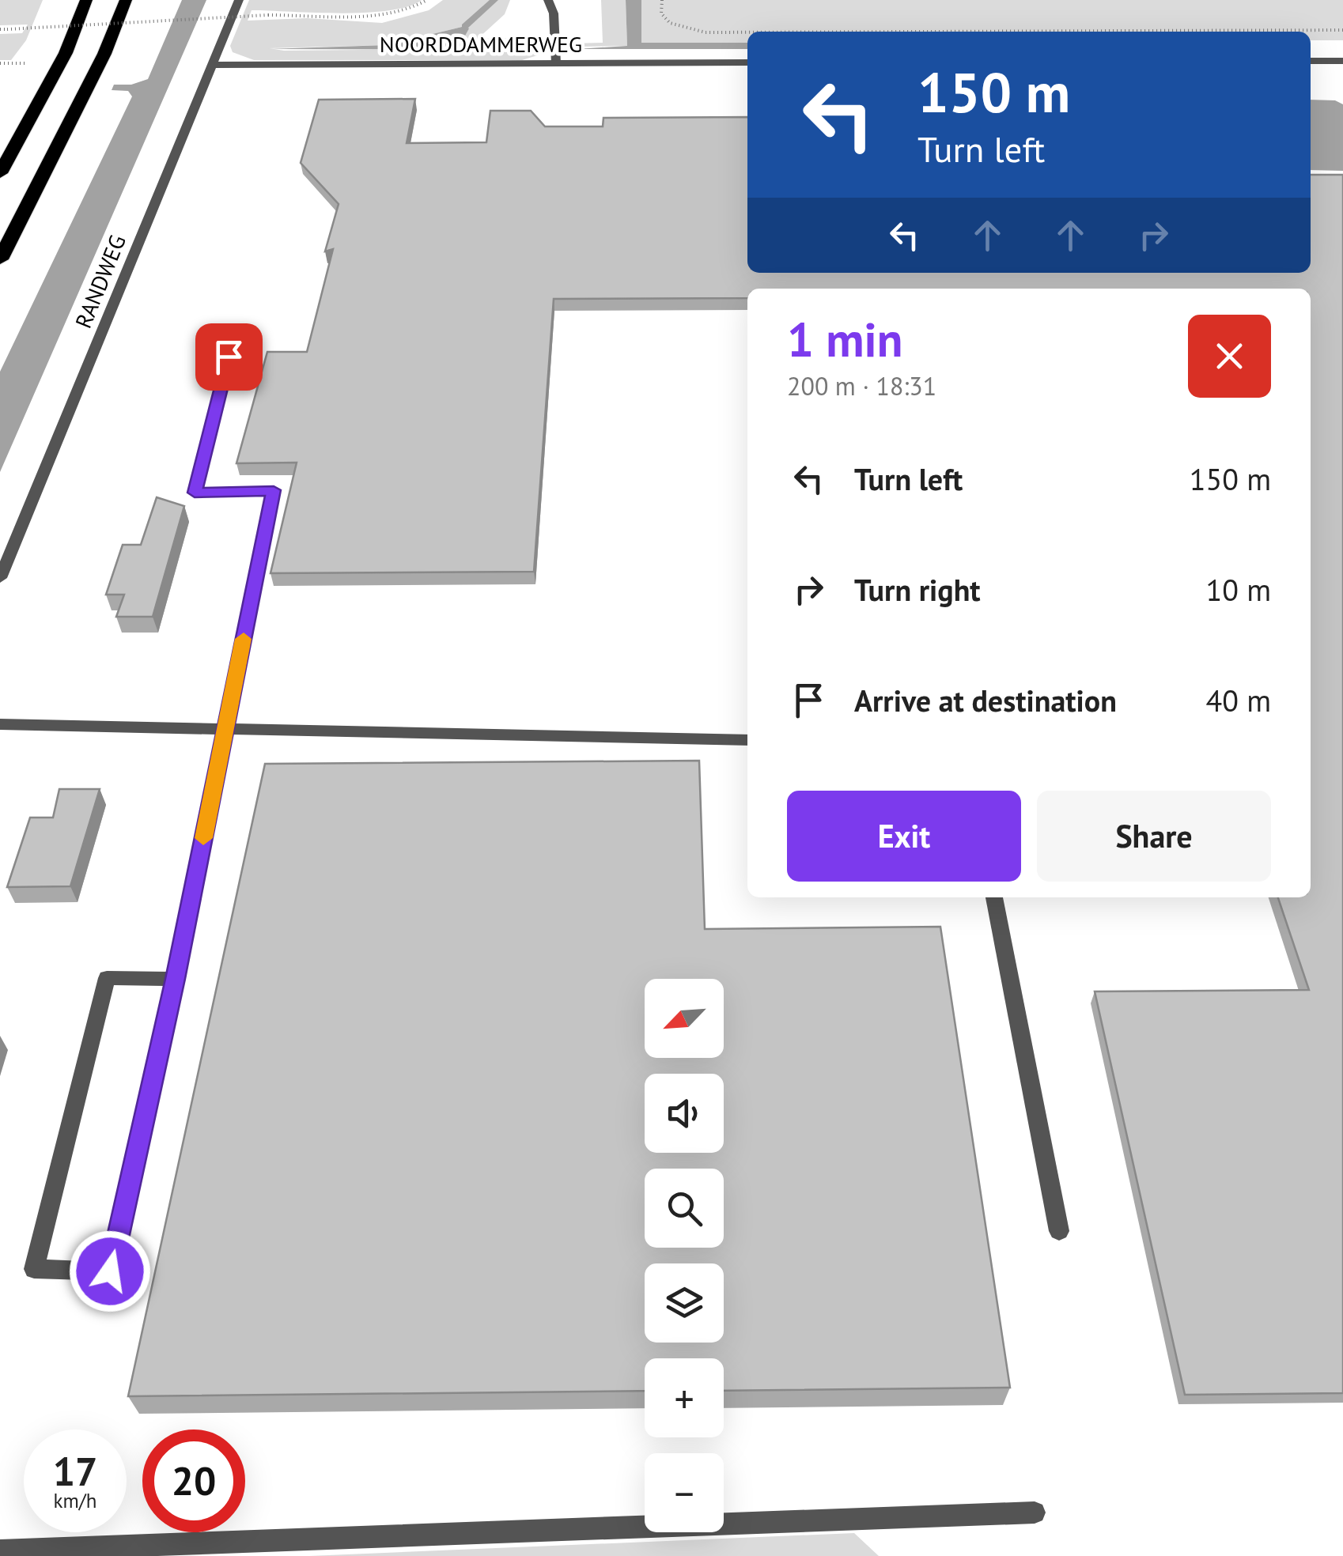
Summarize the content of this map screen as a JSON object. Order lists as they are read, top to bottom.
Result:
{
  "streets": {
    "street": ["NOORDDAMMERWEG", "RANDWEG"]
  },
  "crossings": [
    ["NOORDDAMMERWEG", "RANDWEG"]
  ],
  "north": "bottom left",
  "page": {
    "turn": ["150 m", "Turn left"],
    "heading": ["1 min", "200 m · 18:31"],
    "list": [
      {
        "name": "Turn left",
        "value": "150 m"
      },
      {
        "name": "Turn right",
        "value": "10 m"
      },
      {
        "name": "Arrive at destination",
        "value": "40 m"
      }
    ],
    "buttons": ["Exit", "Share"],
    "map_buttons": ["+", "−"],
    "speed": "17 km/h",
    "limit": "20"
  }
}
